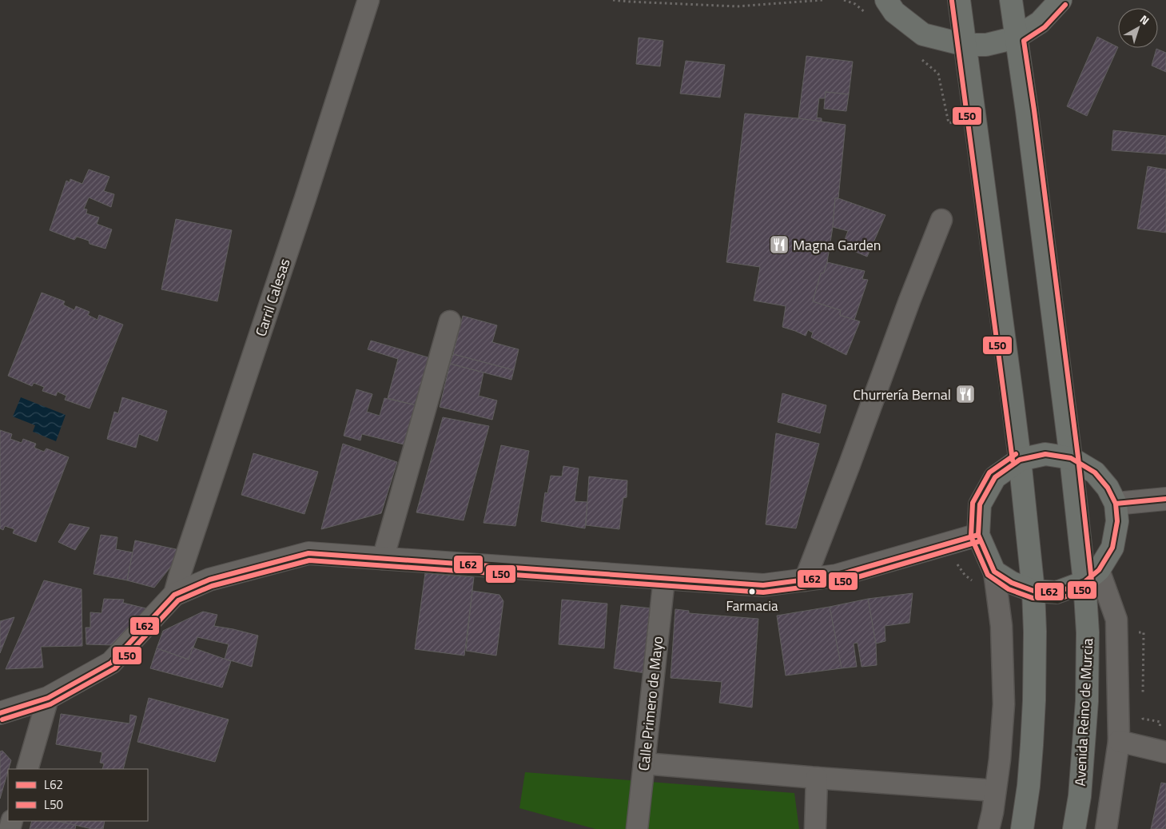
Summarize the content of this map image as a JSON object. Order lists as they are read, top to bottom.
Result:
{
  "streets": {
    "main road": ["Avenida Reino de Murcia"],
    "street": ["Carril Calesas", "Calle Primero de Mayo"]
  },
  "places": {
    "restaurant": ["Magna Garden", "Churrería Bernal"],
    "other": ["Farmacia"]
  },
  "lines": ["transit line L50", "transit line L62"],
  "legend": ["L62", "L50"],
  "north": "top right"
}
